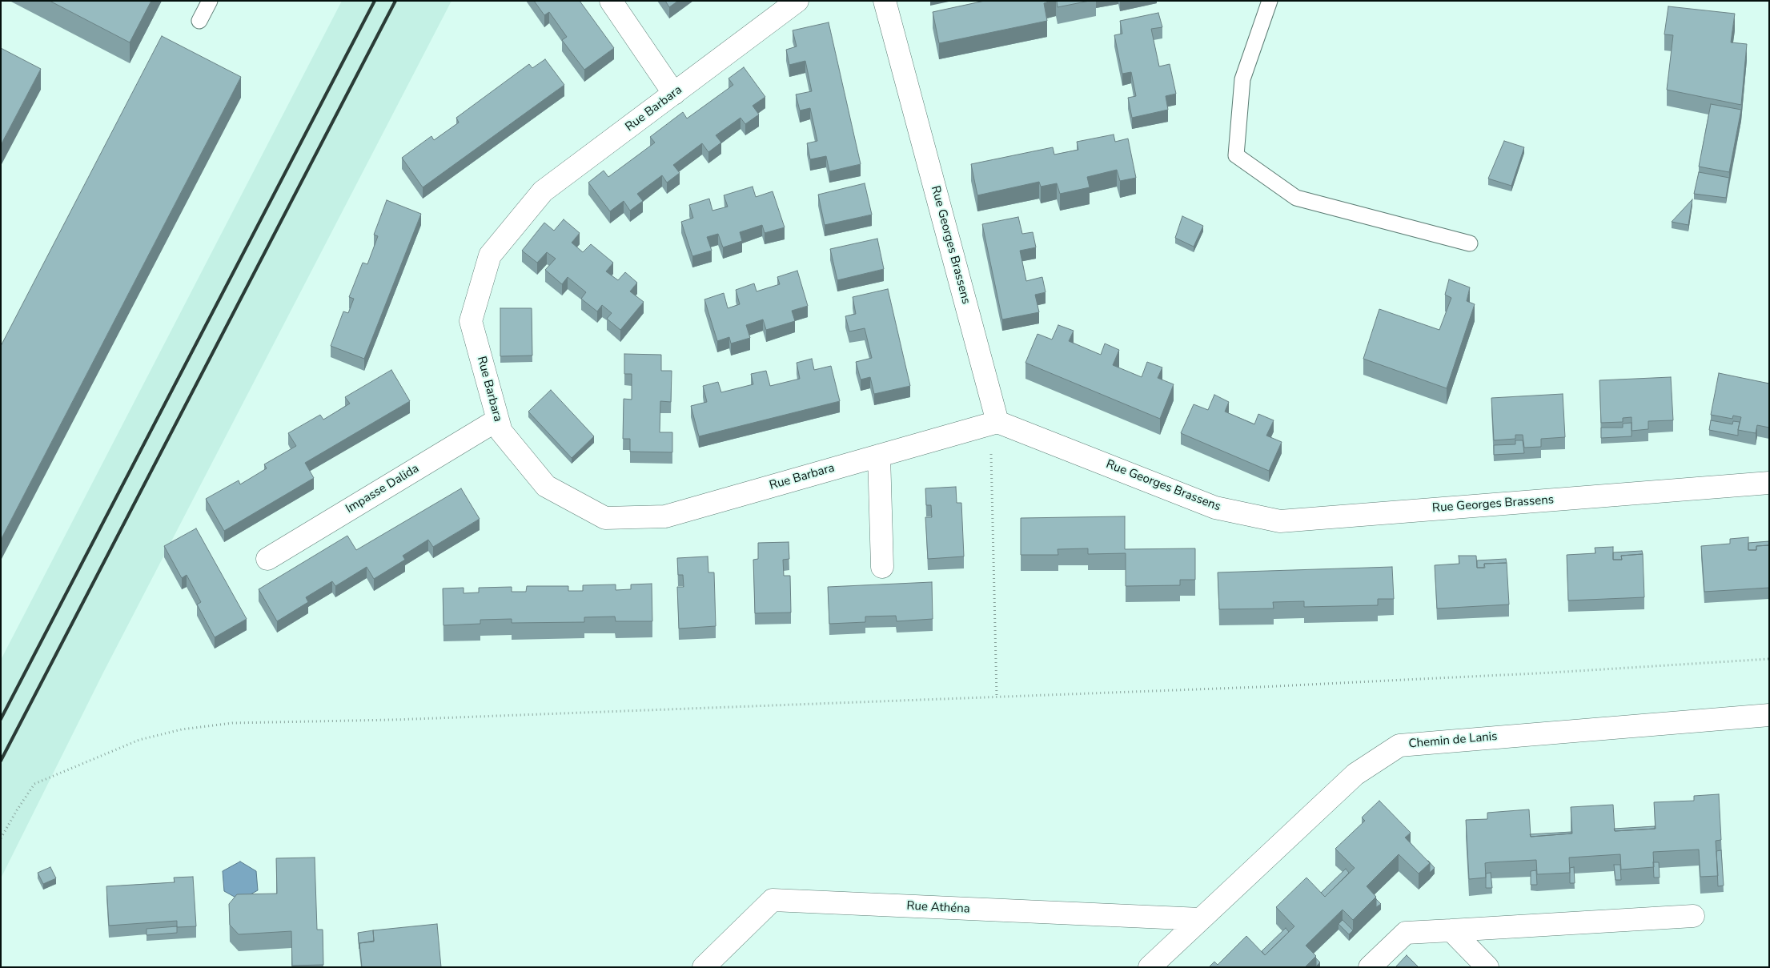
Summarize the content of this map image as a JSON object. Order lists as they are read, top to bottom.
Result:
{
  "streets": {
    "street": [
      "Rue Barbara",
      "Rue Georges Brassens",
      "Impasse Dalida",
      "Chemin de Lanis",
      "Rue Athéna"
    ]
  },
  "crossings": [
    ["Rue Barbara", "Rue Georges Brassens"],
    ["Rue Barbara", "Impasse Dalida"],
    ["Chemin de Lanis", "Rue Athéna"]
  ]
}
